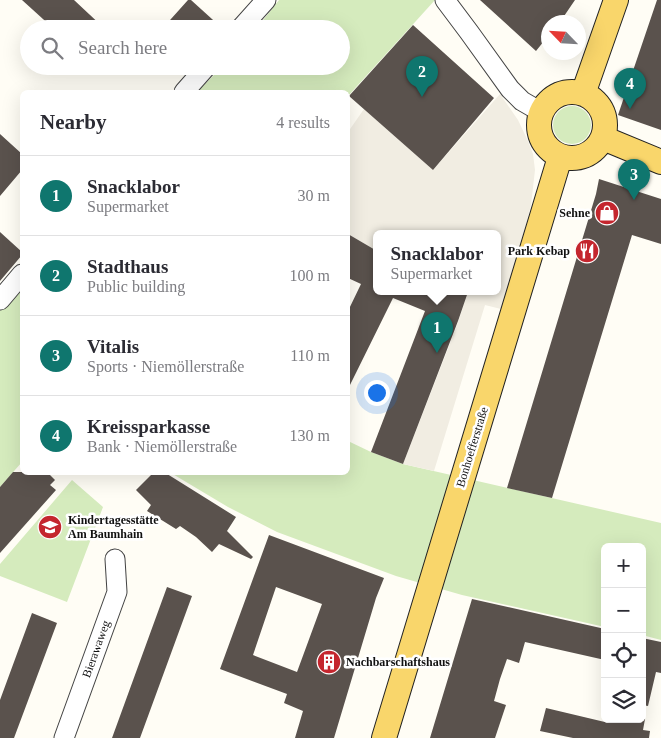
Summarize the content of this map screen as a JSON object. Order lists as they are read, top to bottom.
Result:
{
  "streets": {
    "main road": ["Bonhoefferstraße"],
    "street": ["Bierawaweg"]
  },
  "places": {
    "shop": ["Sehne"],
    "restaurant": ["Park Kebap"],
    "school or university": ["Kindertagesstätte Am Baumhain"],
    "building": ["Nachbarschaftshaus"]
  },
  "north": "top left",
  "page": {
    "search": "Search here",
    "pins": [
      "2",
      "4",
      "3",
      "1"
    ],
    "heading": ["Nearby", "4 results"],
    "list": [
      {
        "mark": "1",
        "name": "Snacklabor",
        "note": "Supermarket",
        "value": "30 m"
      },
      {
        "mark": "2",
        "name": "Stadthaus",
        "note": "Public building",
        "value": "100 m"
      },
      {
        "mark": "3",
        "name": "Vitalis",
        "note": "Sports · Niemöllerstraße",
        "value": "110 m"
      },
      {
        "mark": "4",
        "name": "Kreissparkasse",
        "note": "Bank · Niemöllerstraße",
        "value": "130 m"
      }
    ],
    "popup": ["Snacklabor", "Supermarket"],
    "map_buttons": ["+", "−"]
  }
}
